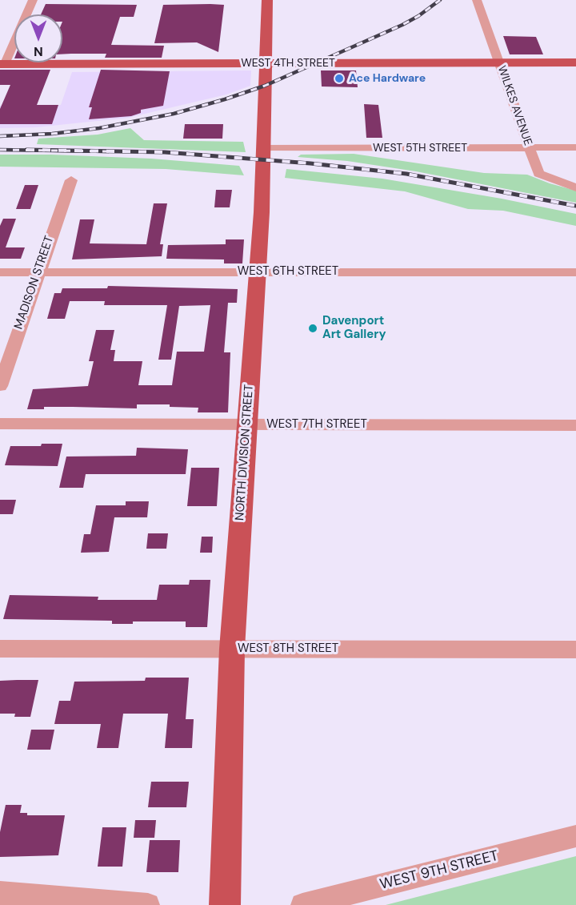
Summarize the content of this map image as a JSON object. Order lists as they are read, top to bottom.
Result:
{
  "streets": {
    "main road": ["WEST 4TH STREET", "NORTH DIVISION STREET"],
    "street": [
      "WILKES AVENUE",
      "WEST 5TH STREET",
      "WEST 6TH STREET",
      "MADISON STREET",
      "WEST 7TH STREET",
      "WEST 8TH STREET",
      "WEST 9TH STREET"
    ]
  },
  "crossings": [
    ["WEST 4TH STREET", "WILKES AVENUE"],
    ["WEST 4TH STREET", "NORTH DIVISION STREET"],
    ["WILKES AVENUE", "WEST 5TH STREET"],
    ["WEST 5TH STREET", "NORTH DIVISION STREET"],
    ["WEST 6TH STREET", "MADISON STREET"],
    ["WEST 6TH STREET", "NORTH DIVISION STREET"],
    ["WEST 7TH STREET", "NORTH DIVISION STREET"],
    ["NORTH DIVISION STREET", "WEST 8TH STREET"]
  ],
  "places": ["Ace Hardware", "Davenport Art Gallery"],
  "north": "bottom"
}
